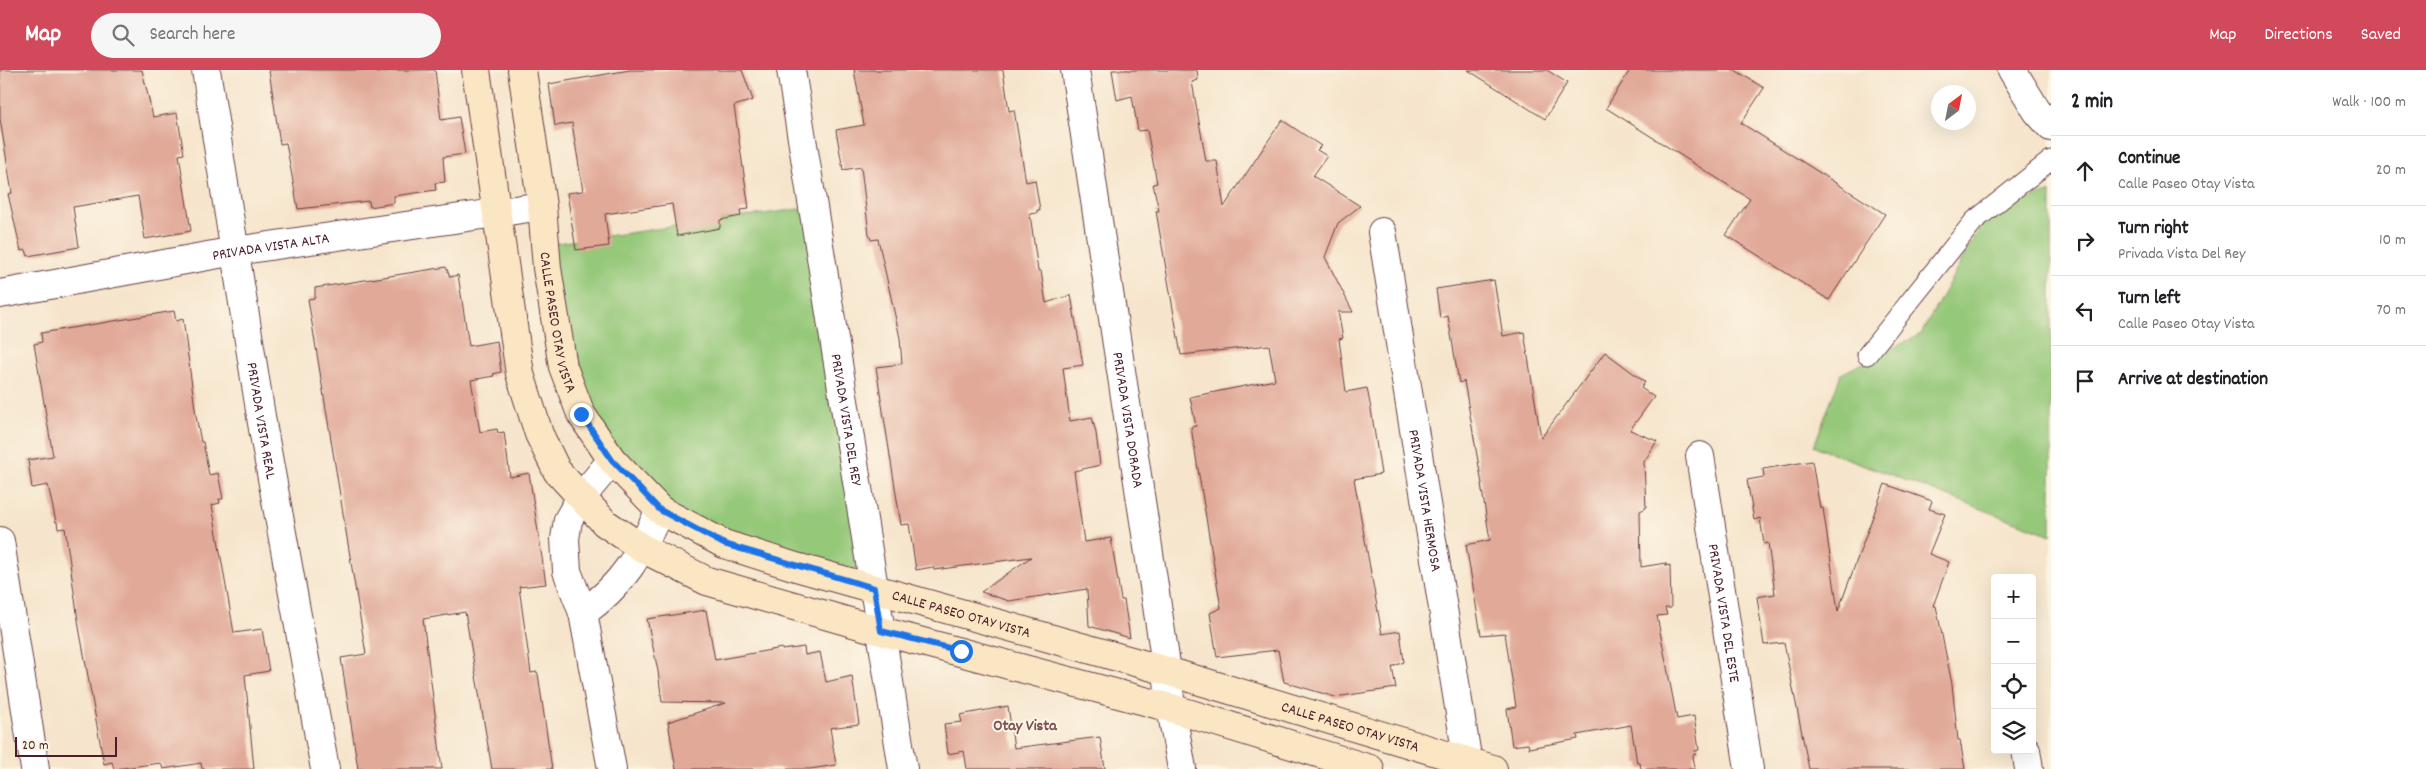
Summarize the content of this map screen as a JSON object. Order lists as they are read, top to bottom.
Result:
{
  "streets": {
    "street": [
      "PRIVADA VISTA ALTA",
      "CALLE PASEO OTAY VISTA",
      "PRIVADA VISTA REAL",
      "PRIVADA VISTA DEL REY",
      "PRIVADA VISTA DORADA",
      "PRIVADA VISTA HERMOSA",
      "PRIVADA VISTA DEL ESTE"
    ]
  },
  "crossings": [
    ["PRIVADA VISTA ALTA", "CALLE PASEO OTAY VISTA"],
    ["PRIVADA VISTA ALTA", "PRIVADA VISTA REAL"],
    ["CALLE PASEO OTAY VISTA", "PRIVADA VISTA DEL REY"],
    ["CALLE PASEO OTAY VISTA", "PRIVADA VISTA DORADA"],
    ["CALLE PASEO OTAY VISTA", "PRIVADA VISTA HERMOSA"]
  ],
  "districts": ["Otay Vista"],
  "scale_bar": "20 m",
  "north": "top right",
  "page": {
    "header": "Map",
    "search": "Search here",
    "nav": ["Map", "Directions", "Saved"],
    "heading": ["2 min", "Walk · 100 m"],
    "list": [
      ["Continue", "Calle Paseo Otay Vista", "20 m"],
      ["Turn right", "Privada Vista Del Rey", "10 m"],
      ["Turn left", "Calle Paseo Otay Vista", "70 m"],
      "Arrive at destination"
    ],
    "map_buttons": ["+", "−"],
    "scale": "20 m"
  }
}
